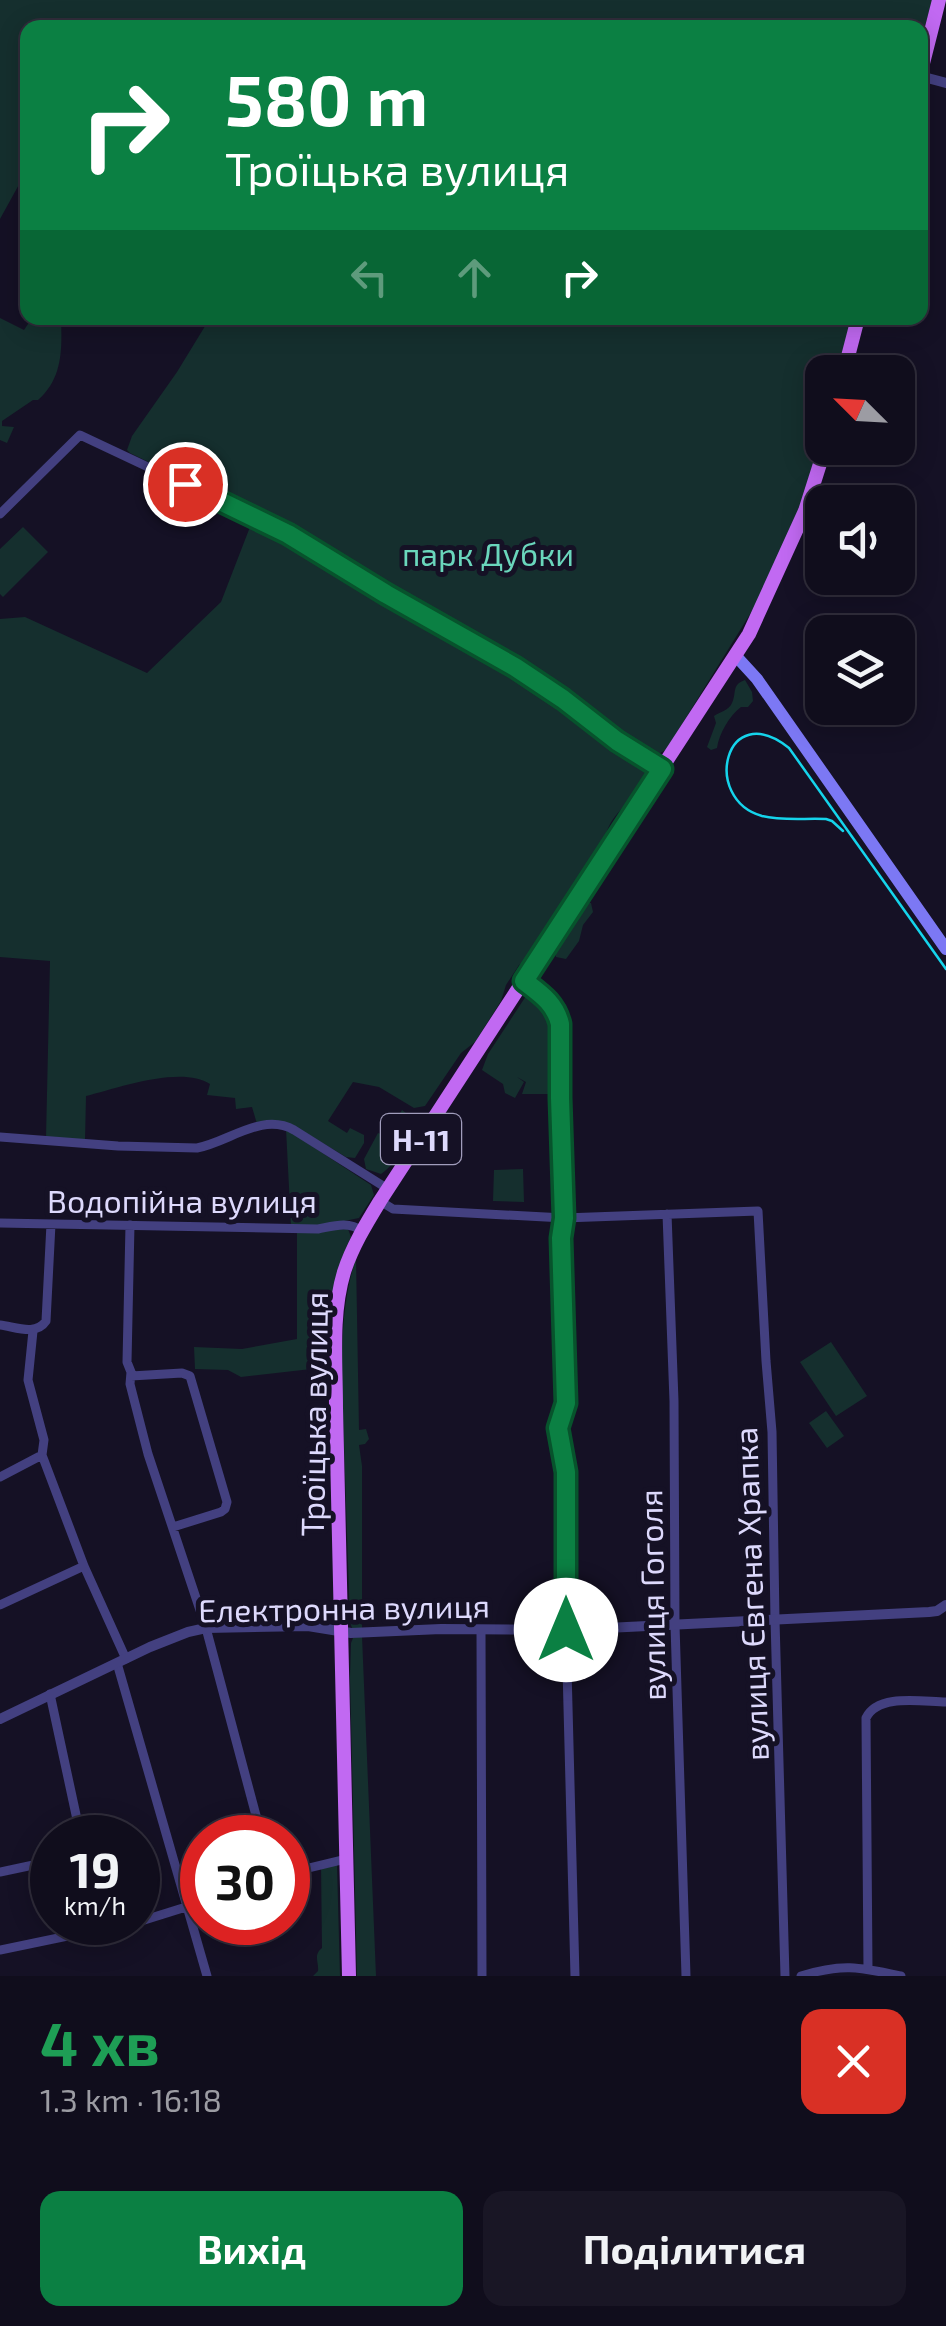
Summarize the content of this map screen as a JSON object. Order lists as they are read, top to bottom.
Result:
{
  "streets": {
    "main road": ["Н-11", "Троїцька вулиця"],
    "street": [
      "Водопійна вулиця",
      "вулиця Євгена Храпка",
      "вулиця Гоголя",
      "Електронна вулиця"
    ]
  },
  "crossings": [
    ["Водопійна вулиця", "Троїцька вулиця"],
    ["Троїцька вулиця", "Електронна вулиця"],
    ["вулиця Євгена Храпка", "вулиця Гоголя"],
    ["вулиця Євгена Храпка", "Електронна вулиця"],
    ["вулиця Гоголя", "Електронна вулиця"]
  ],
  "parks": ["парк Дубки"],
  "north": "top left",
  "page": {
    "turn": ["580 m", "Троїцька вулиця"],
    "speed": "19 km/h",
    "limit": "30",
    "heading": ["4 хв", "1.3 km · 16:18"],
    "buttons": ["Вихід", "Поділитися"]
  }
}
